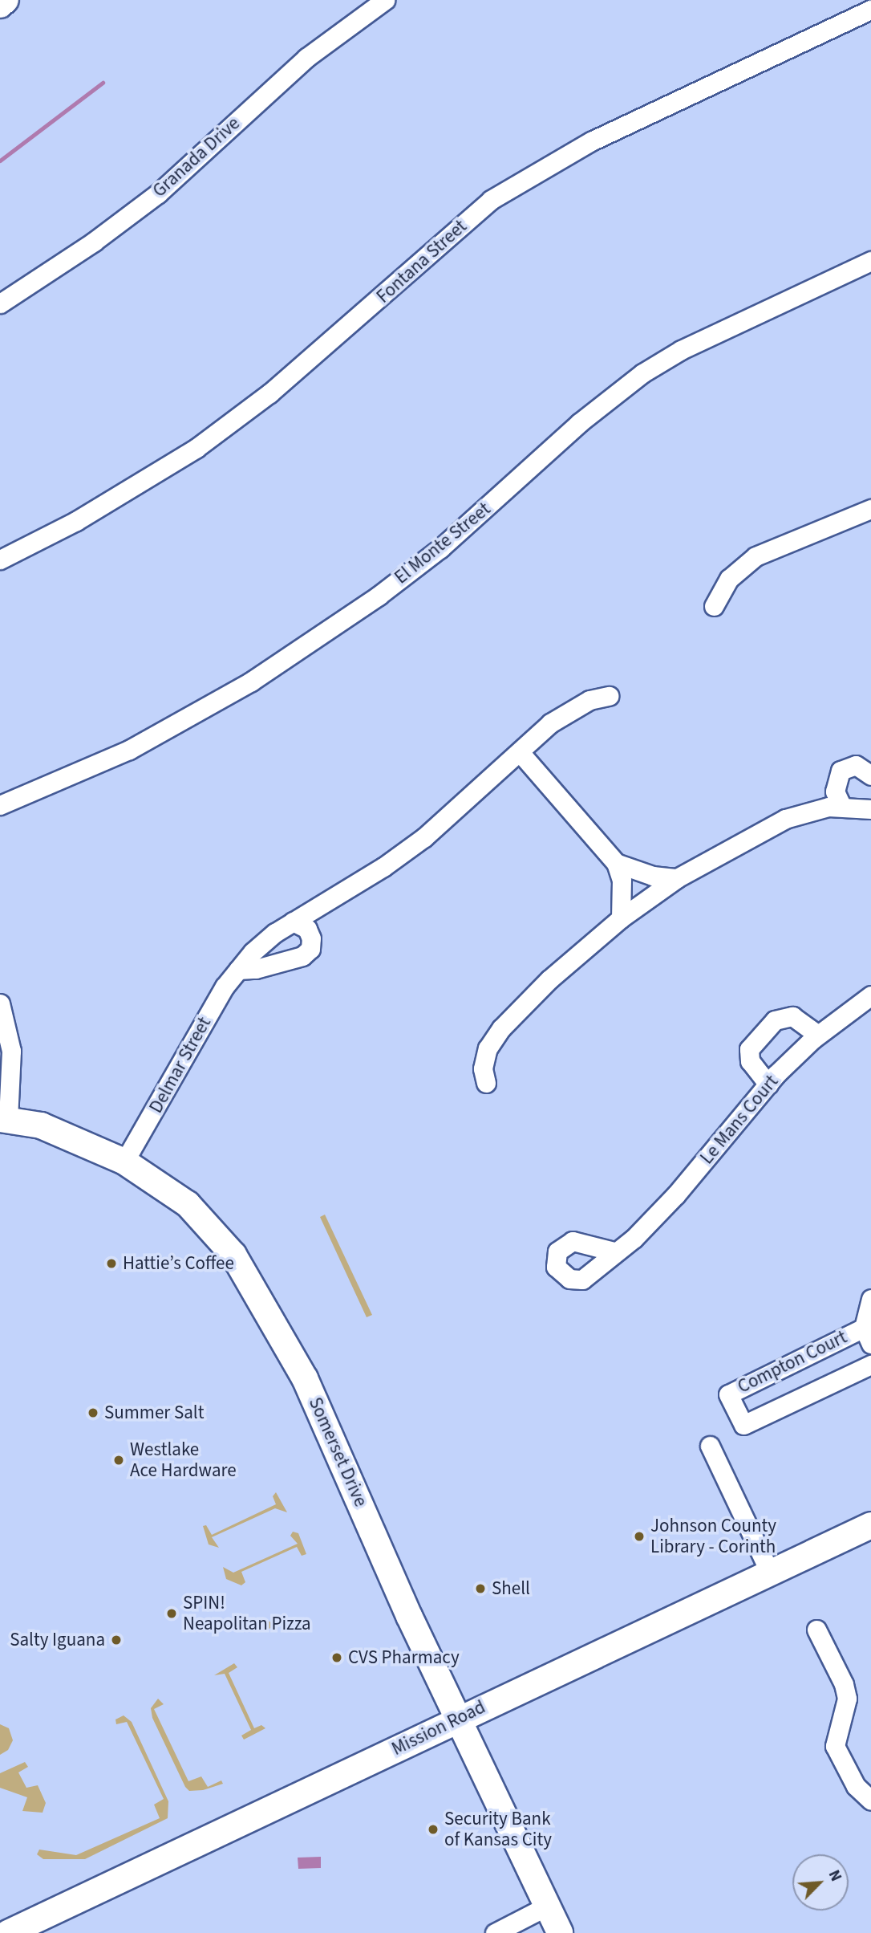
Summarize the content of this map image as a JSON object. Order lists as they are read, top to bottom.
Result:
{
  "streets": {
    "street": [
      "Granada Drive",
      "Fontana Street",
      "El Monte Street",
      "Delmar Street",
      "Le Mans Court",
      "Compton Court",
      "Somerset Drive",
      "Mission Road"
    ]
  },
  "crossings": [
    ["Delmar Street", "Somerset Drive"],
    ["Somerset Drive", "Mission Road"]
  ],
  "places": [
    "Hattie’s Coffee",
    "Summer Salt",
    "Westlake Ace Hardware",
    "Johnson County Library - Corinth",
    "Shell",
    "SPIN! Neapolitan Pizza",
    "Salty Iguana",
    "CVS Pharmacy",
    "Security Bank of Kansas City"
  ],
  "north": "top right"
}
